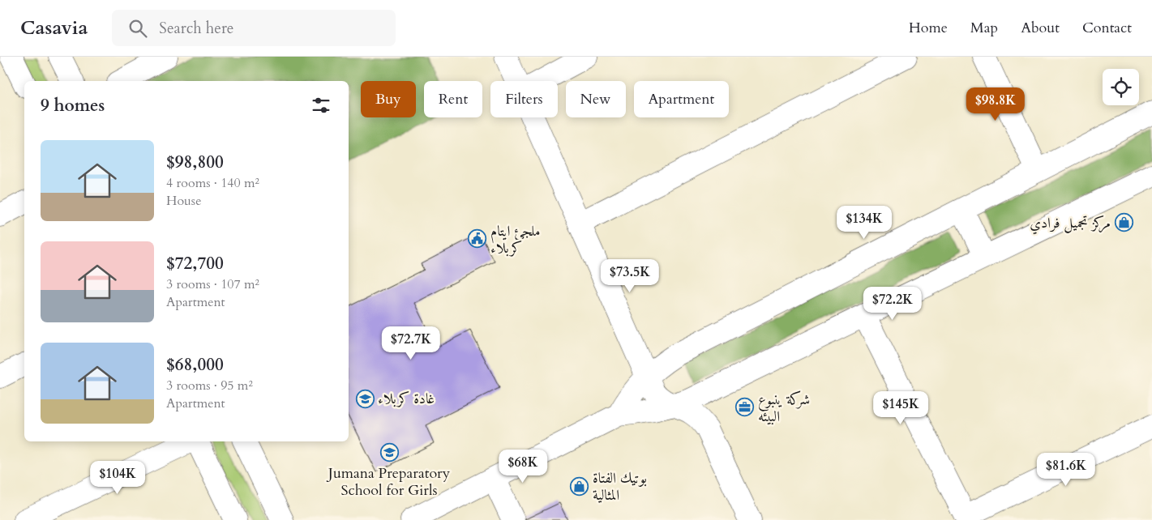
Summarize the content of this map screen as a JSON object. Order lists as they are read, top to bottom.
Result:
{
  "places": {
    "shop": ["مركز تجميل فرادي", "بوتيك الفتاة المثالية"],
    "public building": ["ملجئ ايتام كربلاء"],
    "school or university": ["غادة كربلاء", "Jumana Preparatory School for Girls"],
    "office": ["شركة ينبوع البيئه"]
  },
  "page": {
    "header": "Casavia",
    "search": "Search here",
    "nav": [
      "Home",
      "Map",
      "About",
      "Contact"
    ],
    "chip": [
      "Buy",
      "Rent",
      "Filters",
      "New",
      "Apartment"
    ],
    "heading": "9 homes",
    "price": [
      "$98.8K",
      "$134K",
      "$73.5K",
      "$72.2K",
      "$72.7K",
      "$145K",
      "$68K",
      "$81.6K",
      "$104K"
    ],
    "list": [
      {
        "name": "$98,800",
        "note": "4 rooms · 140 m² · House"
      },
      {
        "name": "$72,700",
        "note": "3 rooms · 107 m² · Apartment"
      },
      {
        "name": "$68,000",
        "note": "3 rooms · 95 m² · Apartment"
      }
    ]
  }
}
